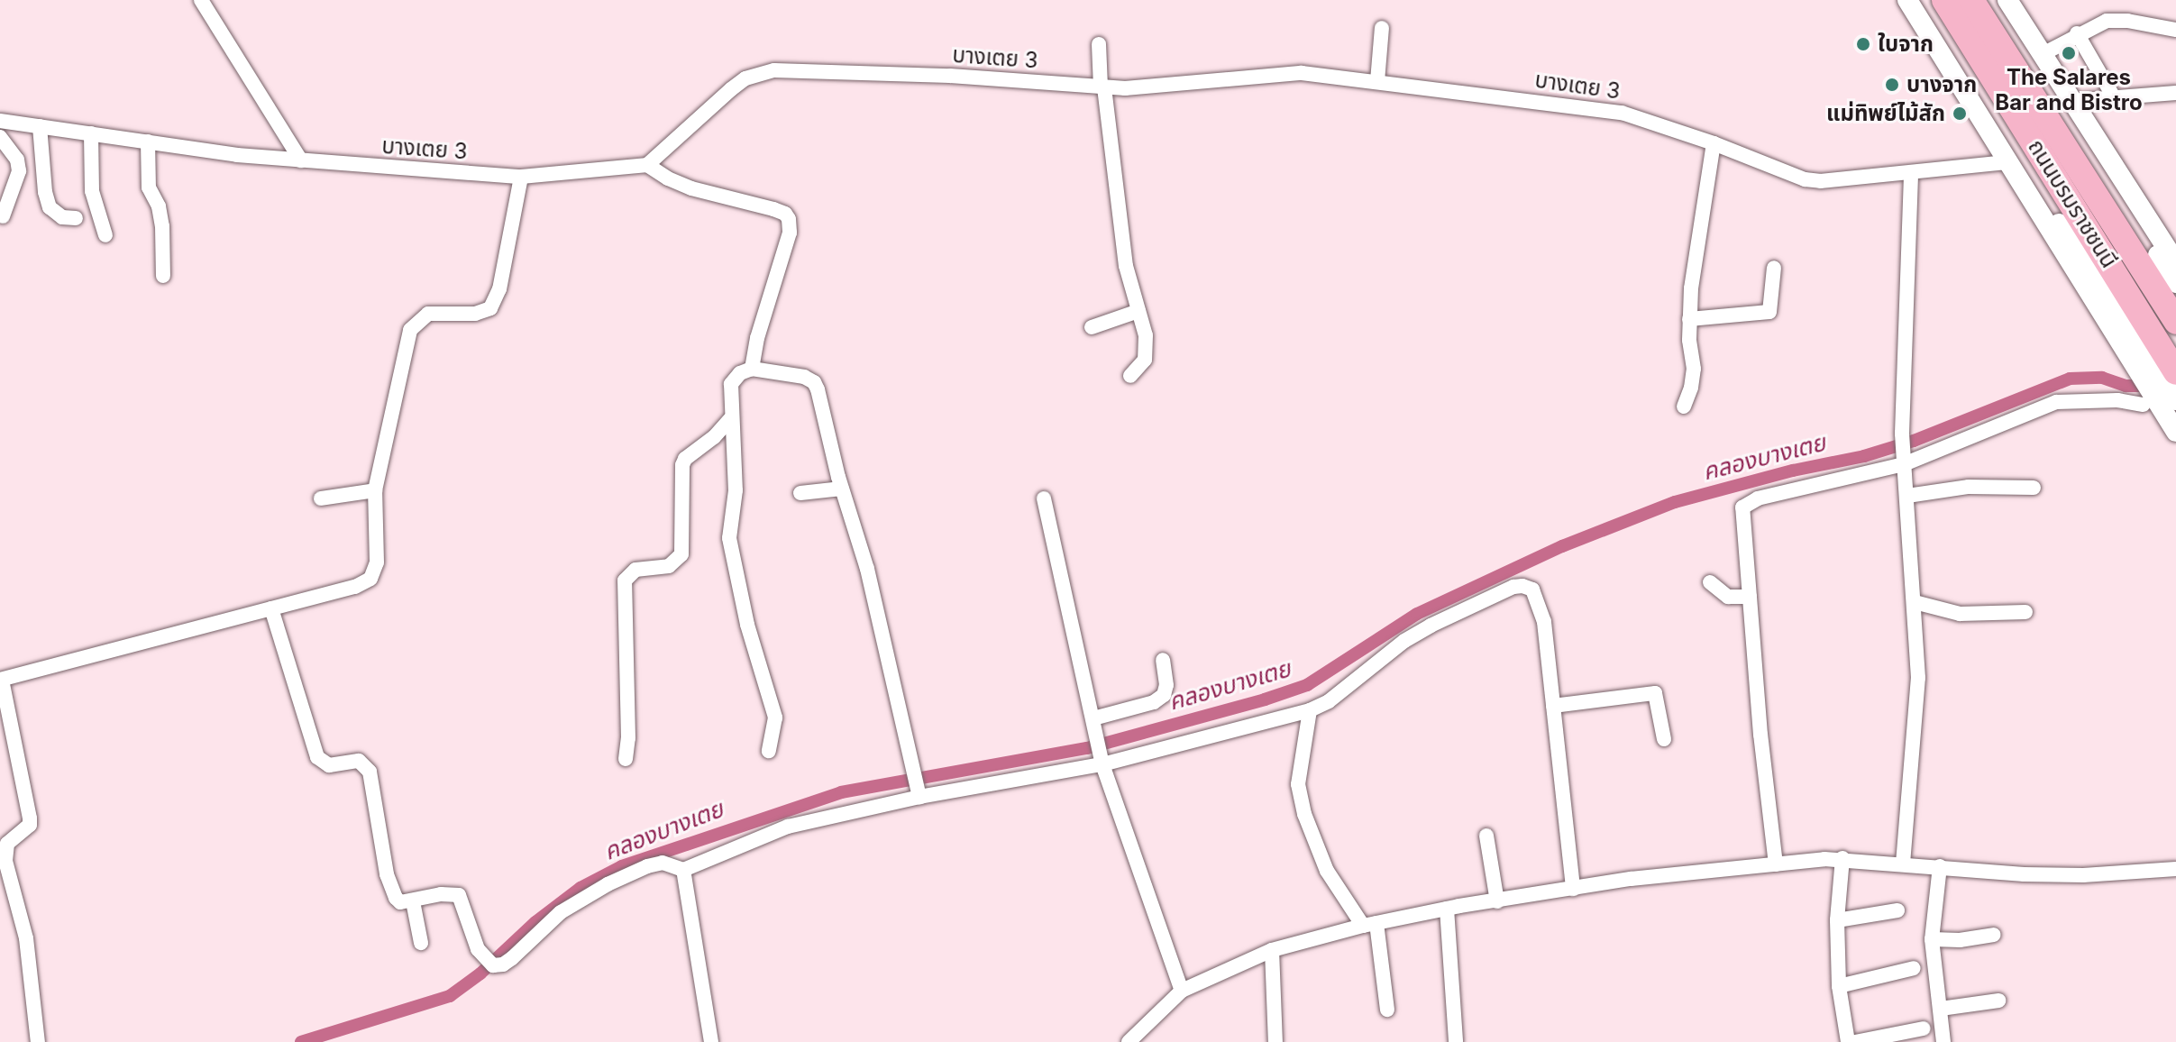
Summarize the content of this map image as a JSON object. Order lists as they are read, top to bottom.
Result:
{
  "streets": {
    "highway": ["ถนนบรมราชชนนี"],
    "street": ["บางเตย 3"]
  },
  "water": ["คลองบางเตย"],
  "places": [
    "ใบจาก",
    "The Salares Bar and Bistro",
    "บางจาก",
    "แม่ทิพย์ไม้สัก"
  ]
}
